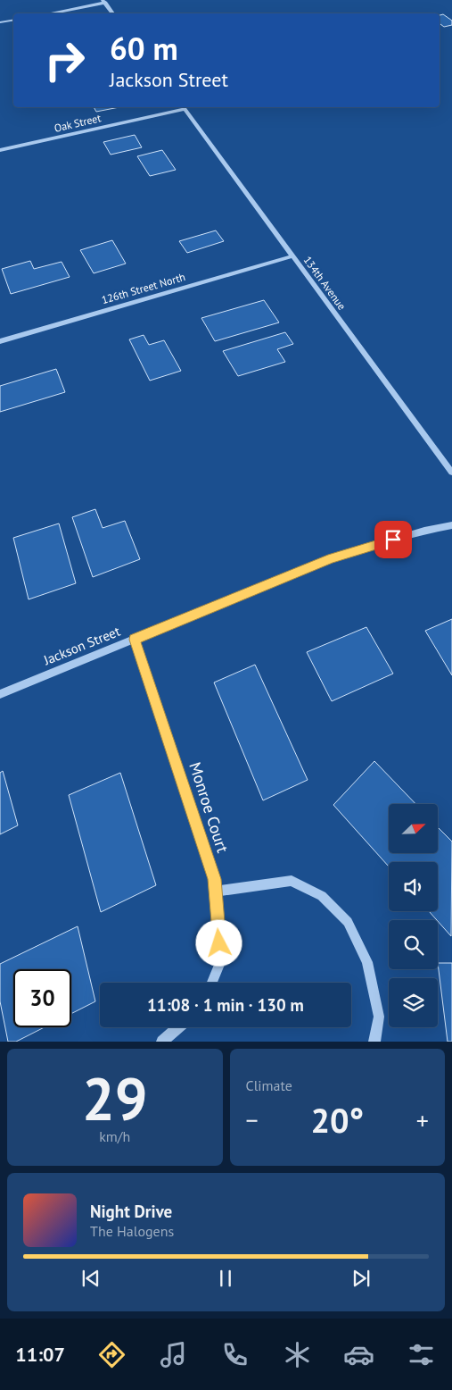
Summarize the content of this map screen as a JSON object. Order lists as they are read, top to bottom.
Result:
{
  "streets": {
    "street": [
      "Oak Street",
      "134th Avenue",
      "126th Street North",
      "Jackson Street",
      "Monroe Court"
    ]
  },
  "crossings": [
    ["Oak Street", "134th Avenue"],
    ["134th Avenue", "126th Street North"],
    ["Jackson Street", "Monroe Court"]
  ],
  "north": "top right",
  "page": {
    "turn": ["60 m", "Jackson Street"],
    "limit": "30",
    "trip": "11:08 · 1 min · 130 m",
    "tile": [
      ["29", "km/h"],
      "Climate"
    ],
    "heat": ["−", "20°", "+"],
    "song": ["Night Drive", "The Halogens"],
    "tabs": "11:07"
  }
}
